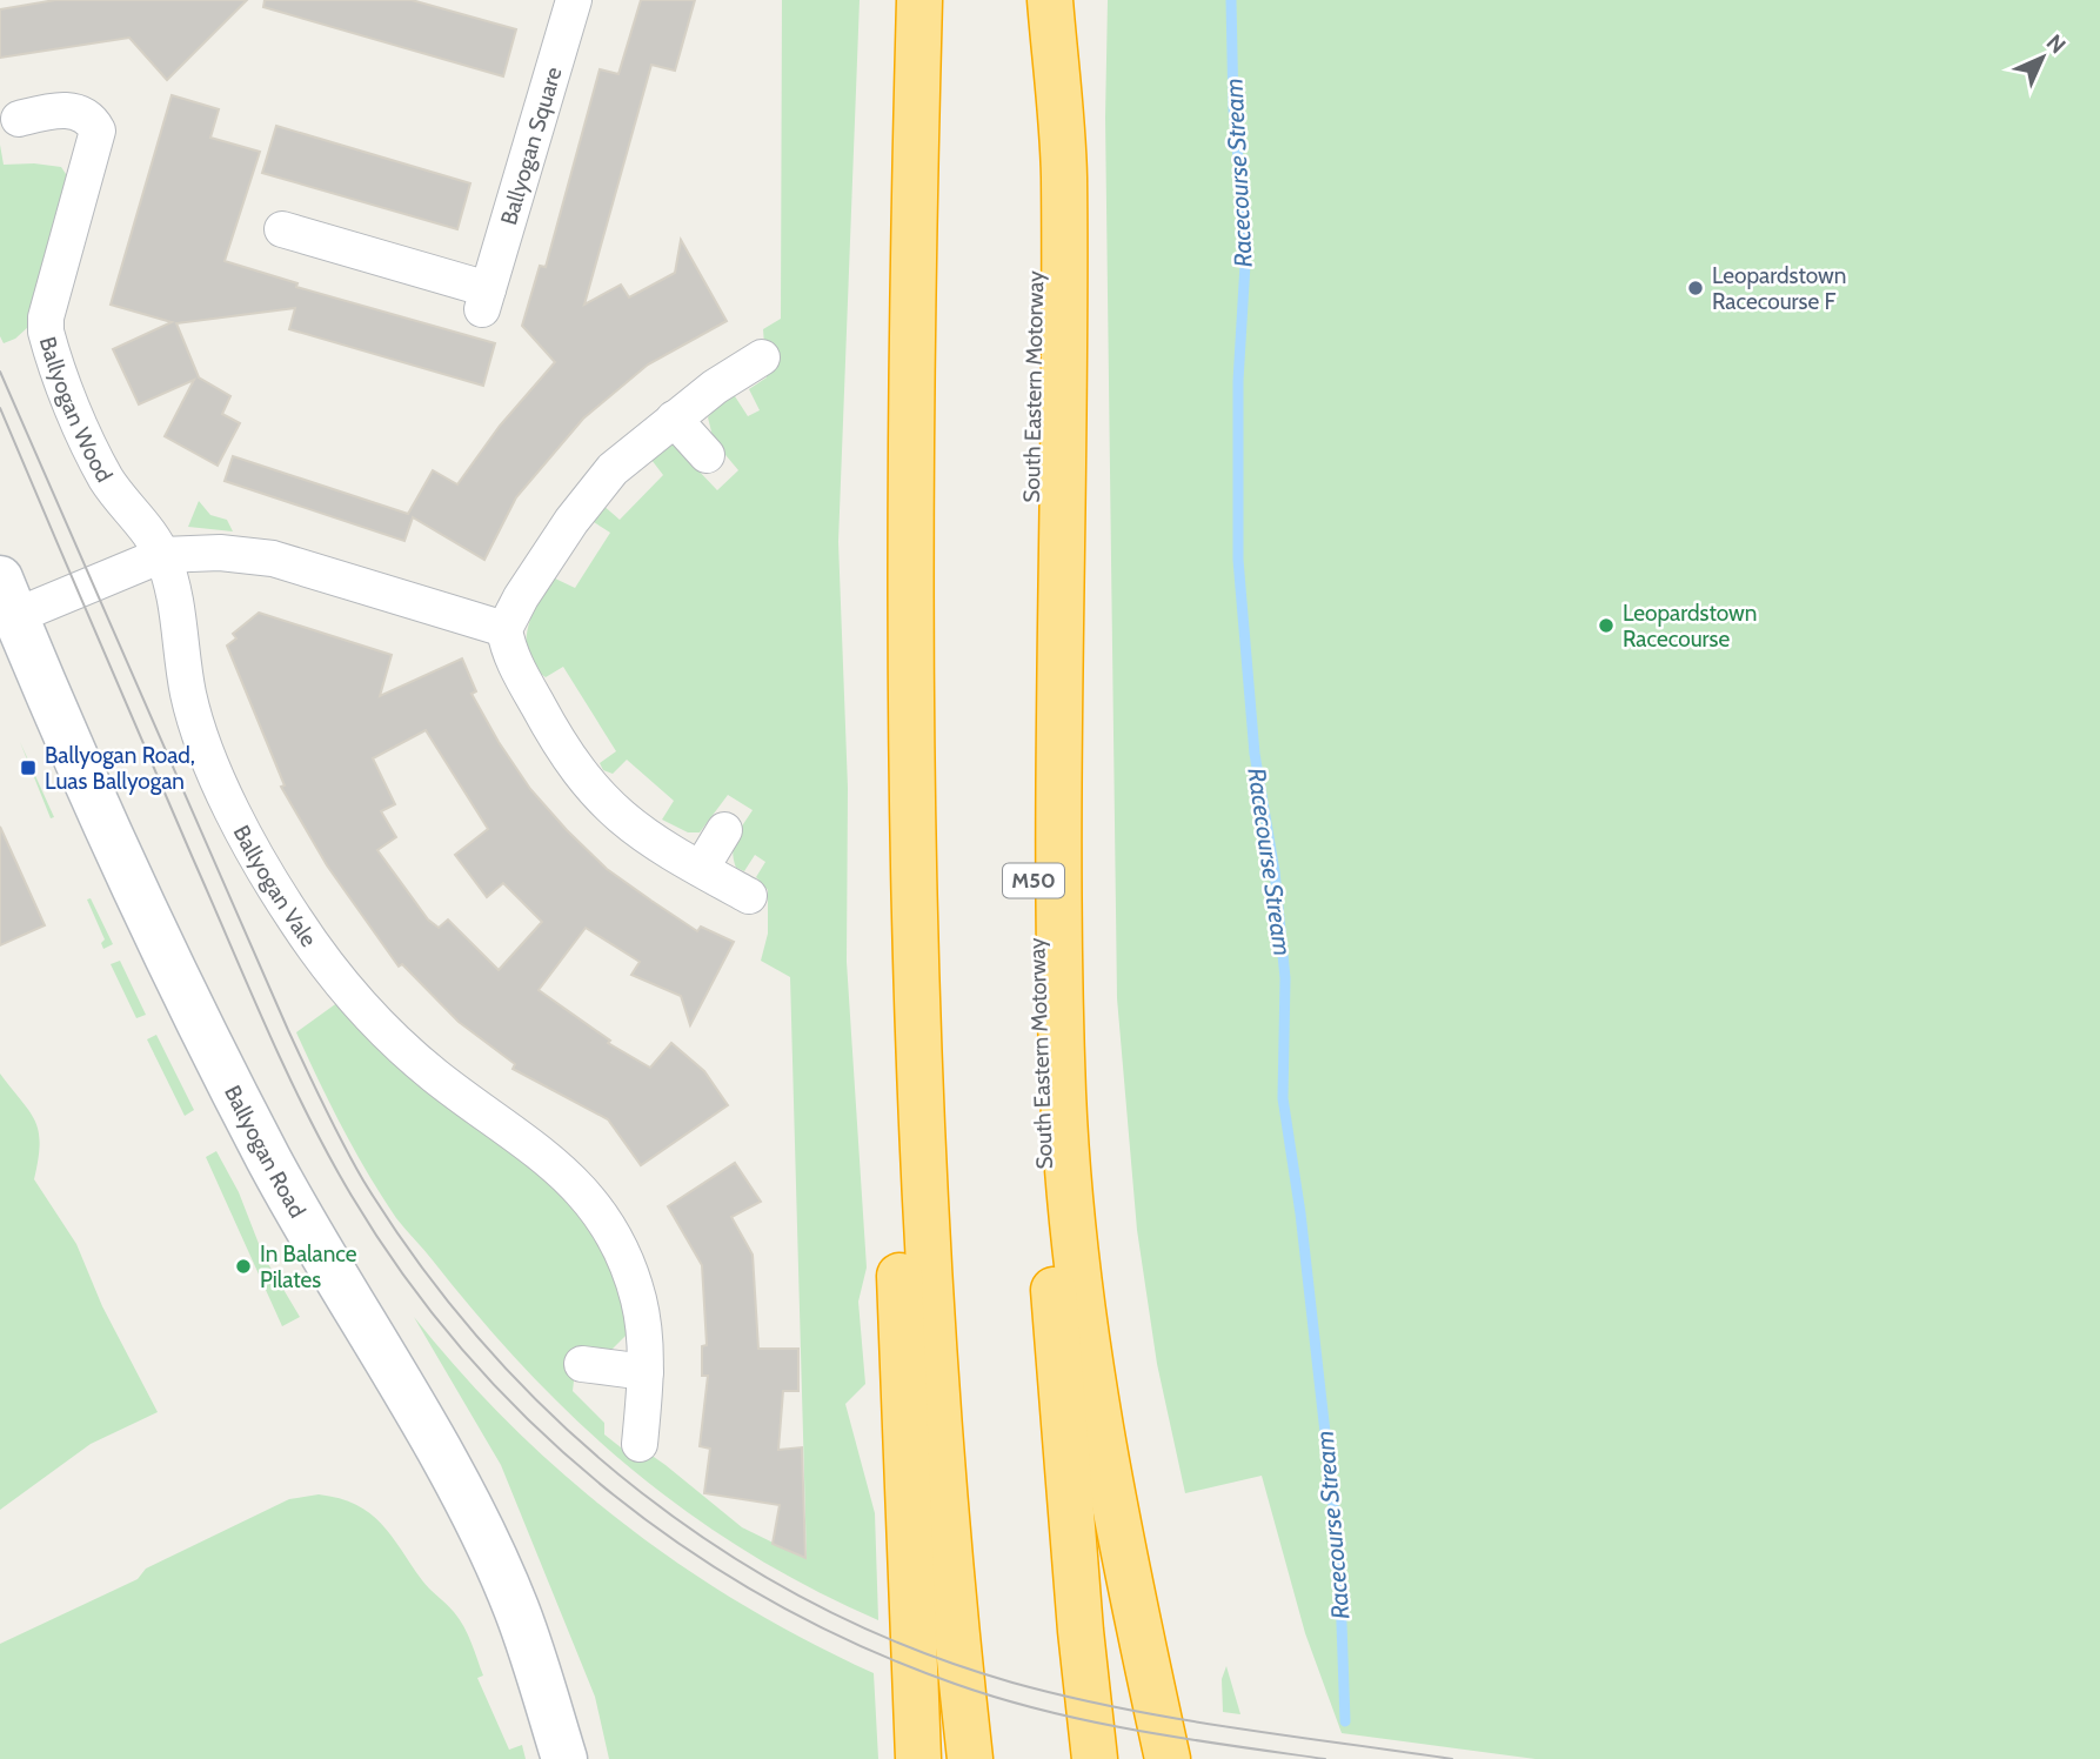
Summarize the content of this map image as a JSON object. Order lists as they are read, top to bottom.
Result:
{
  "streets": {
    "highway": ["South Eastern Motorway", "M50"],
    "street": [
      "Ballyogan Square",
      "Ballyogan Wood",
      "Ballyogan Vale",
      "Ballyogan Road"
    ]
  },
  "crossings": [
    ["Ballyogan Wood", "Ballyogan Vale"]
  ],
  "water": ["Racecourse Stream"],
  "places": {
    "other": ["Leopardstown Racecourse F", "Leopardstown Racecourse", "In Balance Pilates"],
    "transit": ["Ballyogan Road, Luas Ballyogan"]
  },
  "north": "top right"
}
